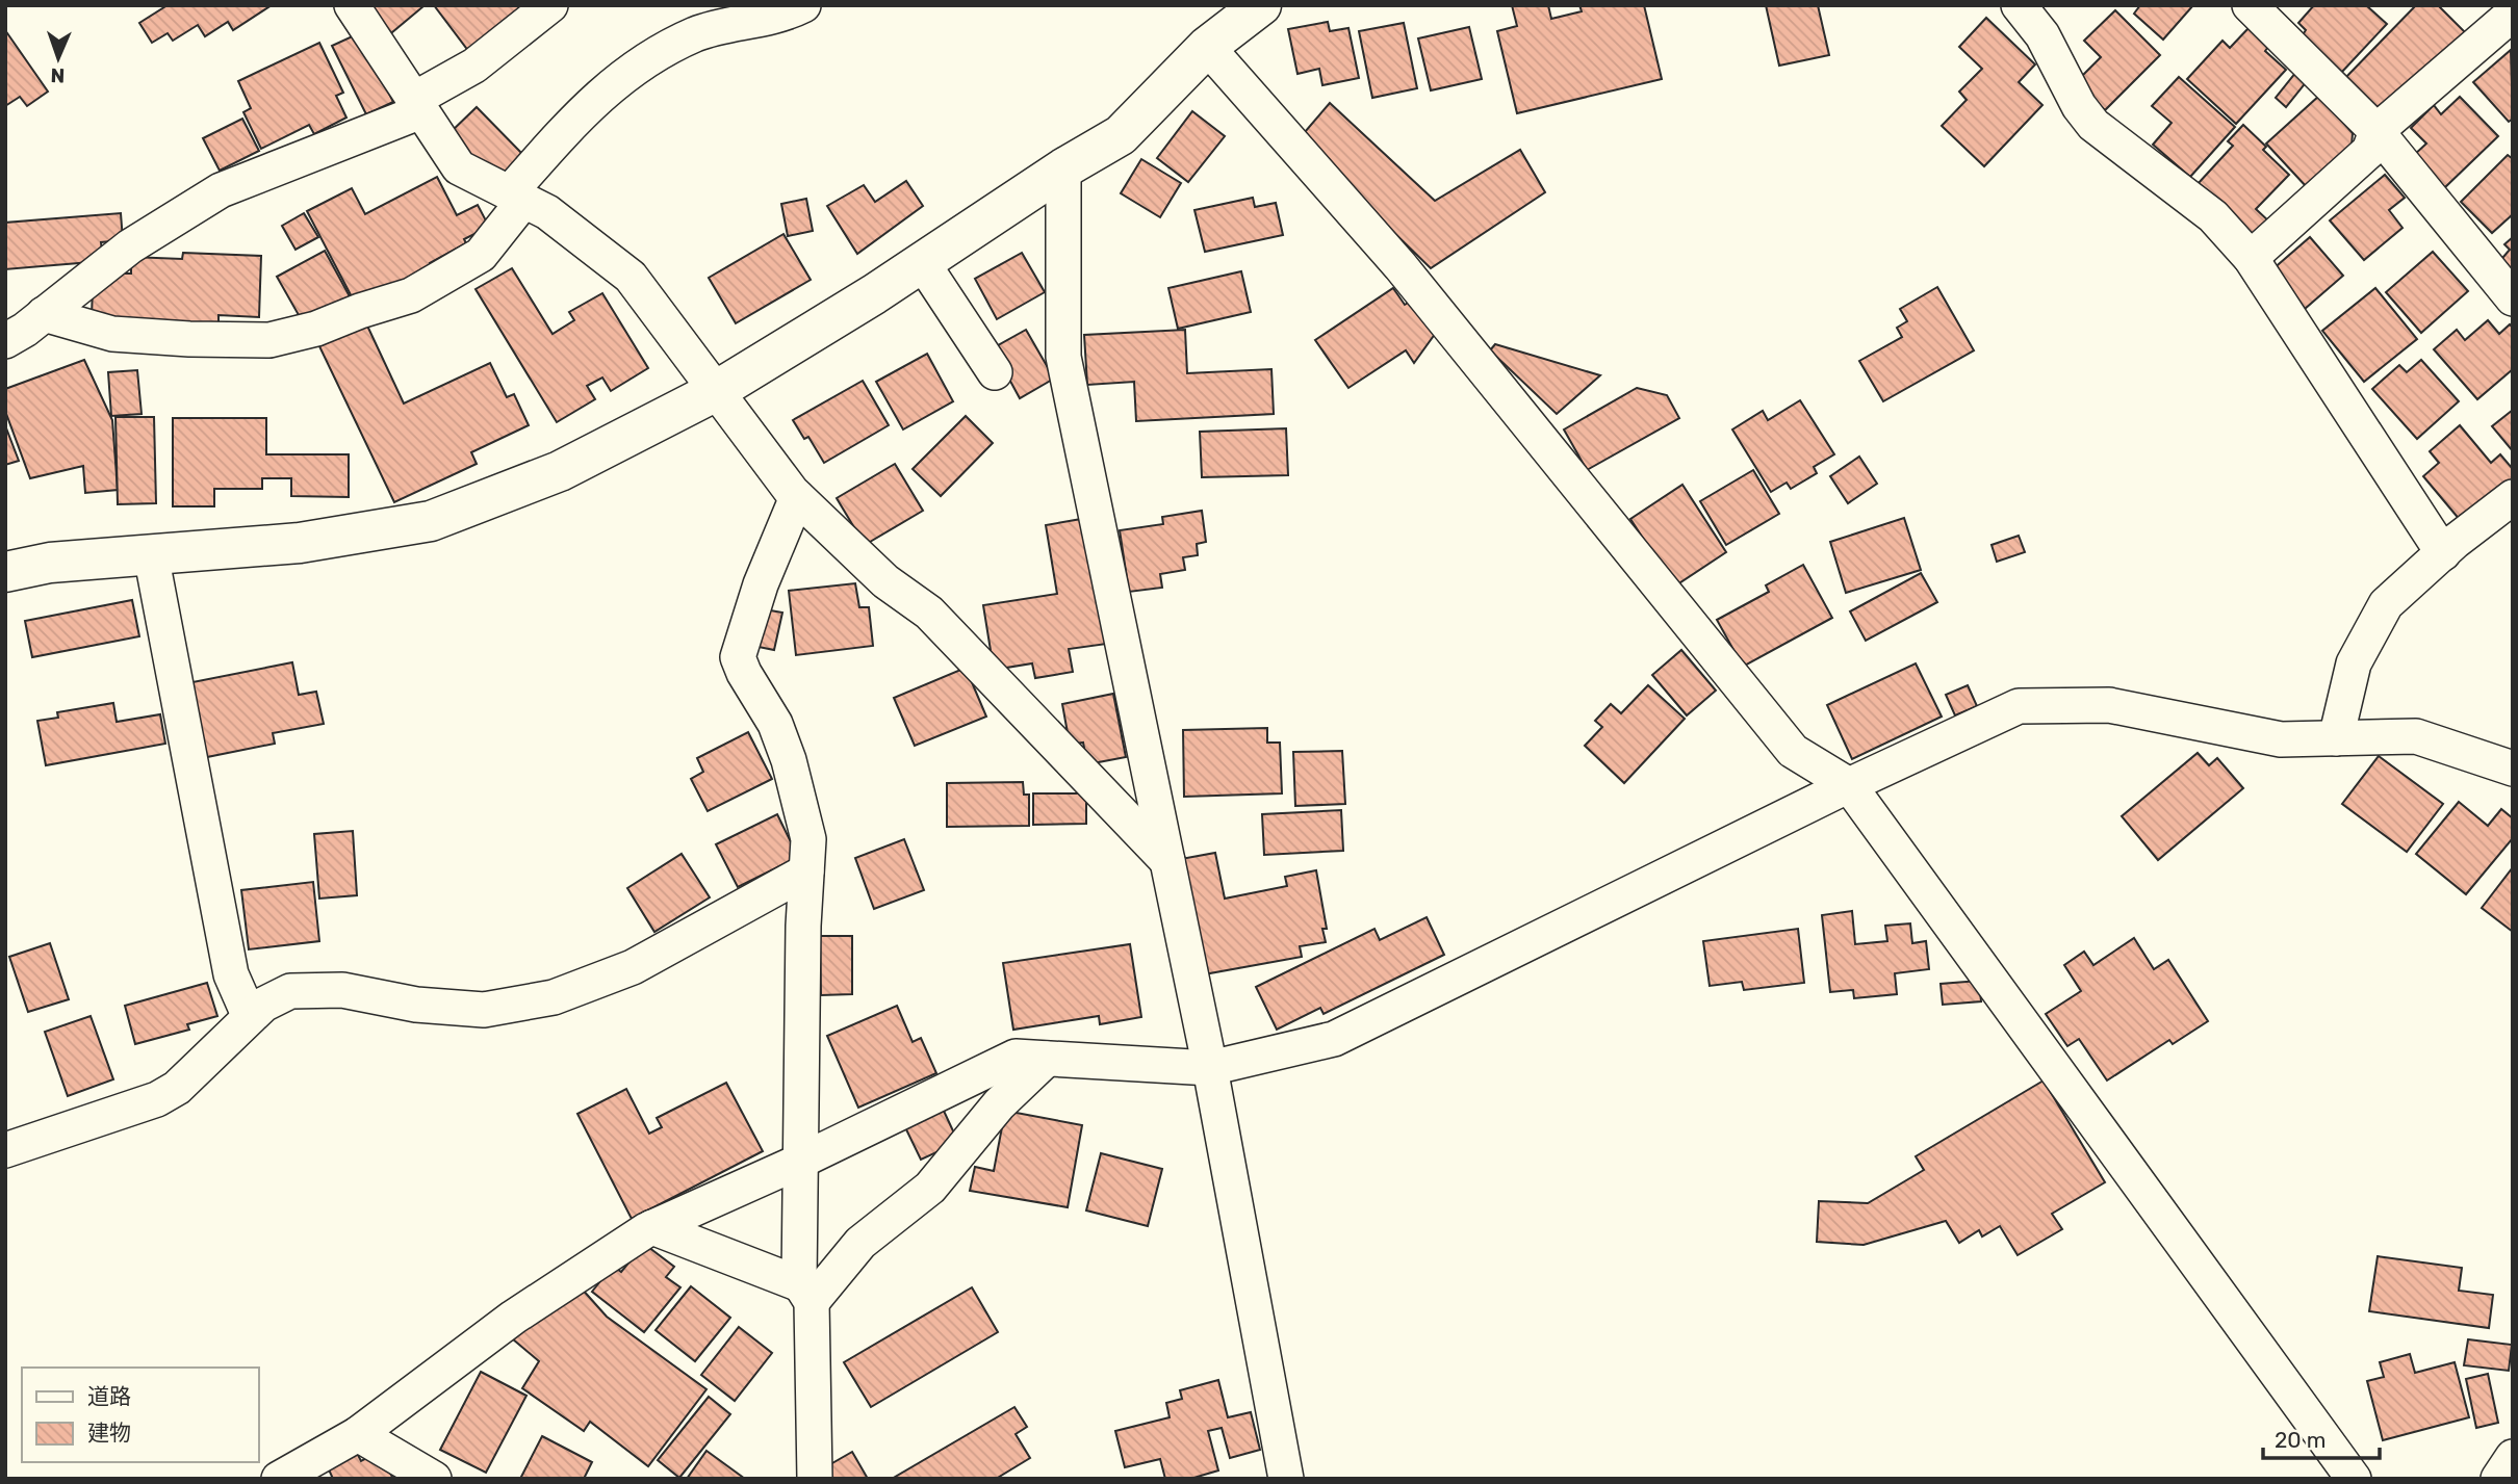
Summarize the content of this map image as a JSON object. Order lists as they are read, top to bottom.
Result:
{
  "legend": ["道路", "建物"],
  "scale_bar": "20 m",
  "north": "bottom"
}
